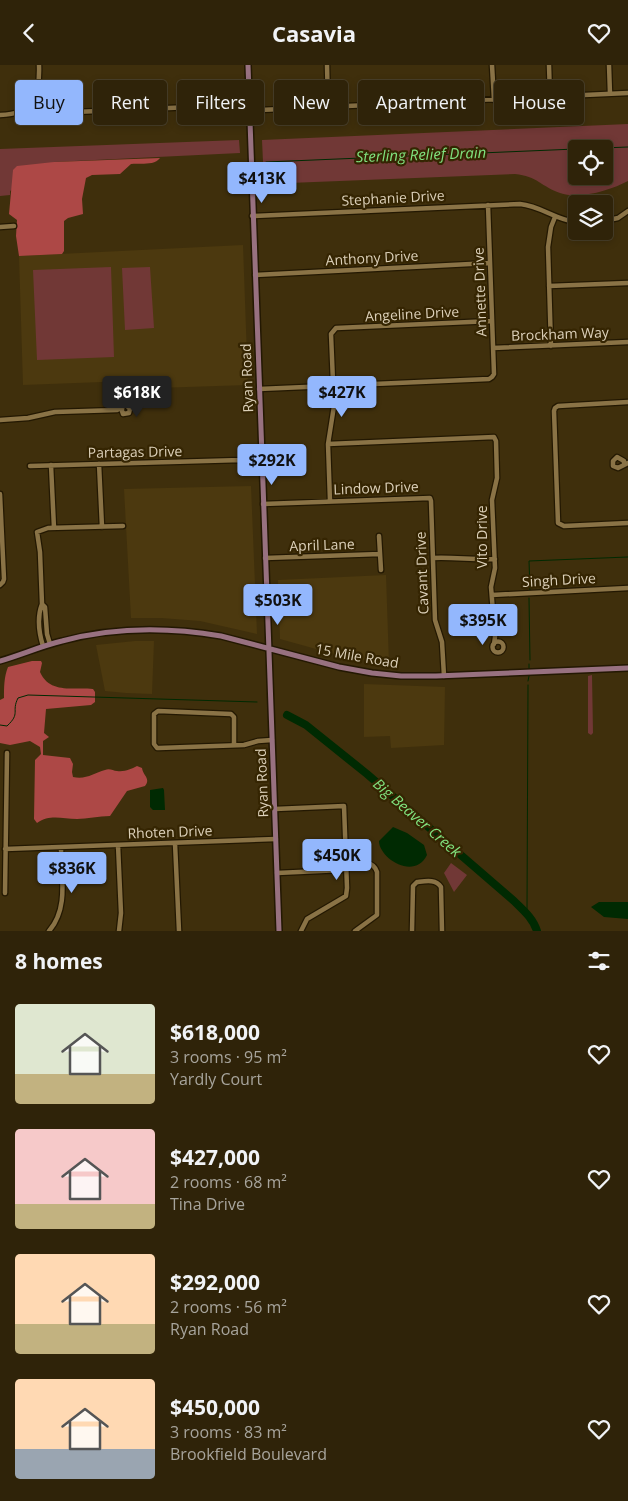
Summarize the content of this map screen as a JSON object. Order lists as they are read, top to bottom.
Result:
{
  "streets": {
    "main road": ["Ryan Road", "15 Mile Road"],
    "street": [
      "Stephanie Drive",
      "Anthony Drive",
      "Annette Drive",
      "Angeline Drive",
      "Brockham Way",
      "Partagas Drive",
      "Lindow Drive",
      "Vito Drive",
      "April Lane",
      "Cavant Drive",
      "Singh Drive",
      "Rhoten Drive"
    ]
  },
  "crossings": [
    ["Stephanie Drive", "Annette Drive"],
    ["Stephanie Drive", "Ryan Road"],
    ["Anthony Drive", "Annette Drive"],
    ["Anthony Drive", "Ryan Road"],
    ["Annette Drive", "Angeline Drive"],
    ["Annette Drive", "Brockham Way"],
    ["Ryan Road", "Partagas Drive"],
    ["Ryan Road", "Lindow Drive"],
    ["Ryan Road", "April Lane"],
    ["Ryan Road", "15 Mile Road"],
    ["Ryan Road", "Rhoten Drive"],
    ["Lindow Drive", "Cavant Drive"],
    ["Vito Drive", "Singh Drive"],
    ["Cavant Drive", "15 Mile Road"]
  ],
  "water": ["Sterling Relief Drain", "Big Beaver Creek"],
  "page": {
    "header": "Casavia",
    "chip": [
      "Buy",
      "Rent",
      "Filters",
      "New",
      "Apartment",
      "House"
    ],
    "price": [
      "$413K",
      "$618K",
      "$427K",
      "$292K",
      "$503K",
      "$395K",
      "$450K",
      "$836K"
    ],
    "heading": "8 homes",
    "list": [
      {
        "name": "$618,000",
        "note": "3 rooms · 95 m² · Yardly Court"
      },
      {
        "name": "$427,000",
        "note": "2 rooms · 68 m² · Tina Drive"
      },
      {
        "name": "$292,000",
        "note": "2 rooms · 56 m² · Ryan Road"
      },
      {
        "name": "$450,000",
        "note": "3 rooms · 83 m² · Brookfield Boulevard"
      }
    ]
  }
}
